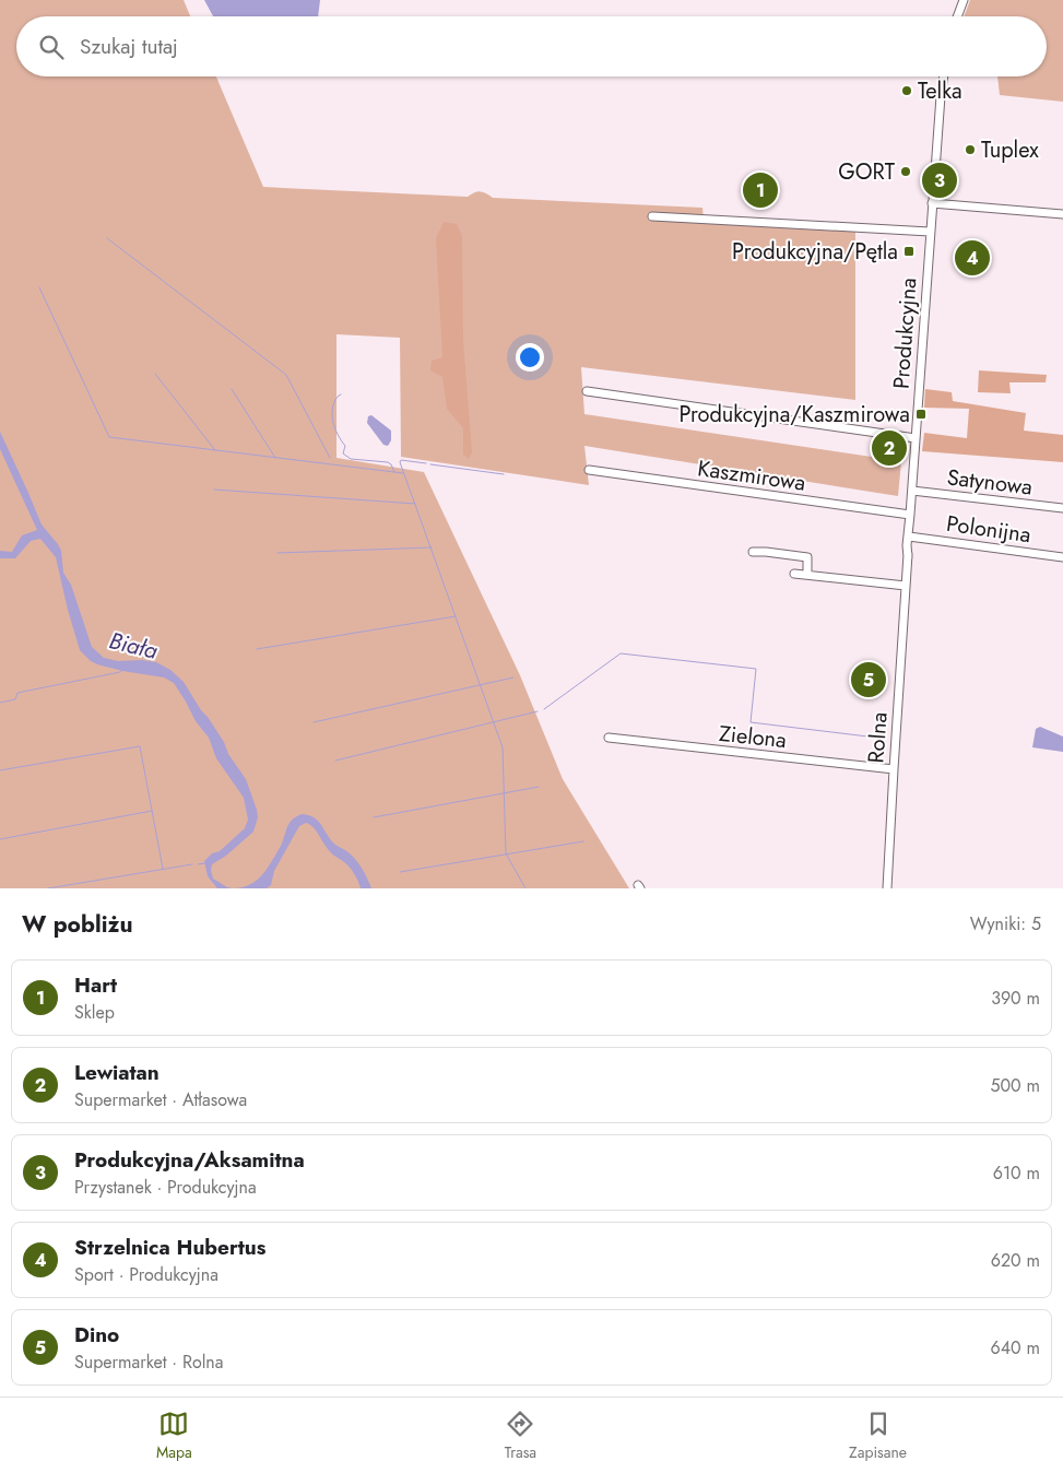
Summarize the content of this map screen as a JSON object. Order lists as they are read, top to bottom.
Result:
{
  "streets": {
    "street": [
      "Produkcyjna",
      "Kaszmirowa",
      "Satynowa",
      "Polonijna",
      "Zielona",
      "Rolna"
    ]
  },
  "crossings": [
    ["Produkcyjna", "Kaszmirowa"],
    ["Produkcyjna", "Satynowa"],
    ["Produkcyjna", "Polonijna"],
    ["Produkcyjna", "Rolna"],
    ["Polonijna", "Rolna"],
    ["Zielona", "Rolna"]
  ],
  "water": ["Biała"],
  "places": {
    "other": ["Telka", "Tuplex", "GORT"],
    "transit": ["Produkcyjna/Pętla", "Produkcyjna/Kaszmirowa"]
  },
  "page": {
    "search": "Szukaj tutaj",
    "pins": [
      "3",
      "1",
      "4",
      "2",
      "5"
    ],
    "heading": ["W pobliżu", "Wyniki: 5"],
    "list": [
      {
        "mark": "1",
        "name": "Hart",
        "note": "Sklep",
        "value": "390 m"
      },
      {
        "mark": "2",
        "name": "Lewiatan",
        "note": "Supermarket · Atłasowa",
        "value": "500 m"
      },
      {
        "mark": "3",
        "name": "Produkcyjna/Aksamitna",
        "note": "Przystanek · Produkcyjna",
        "value": "610 m"
      },
      {
        "mark": "4",
        "name": "Strzelnica Hubertus",
        "note": "Sport · Produkcyjna",
        "value": "620 m"
      },
      {
        "mark": "5",
        "name": "Dino",
        "note": "Supermarket · Rolna",
        "value": "640 m"
      }
    ],
    "nav": ["Mapa", "Trasa", "Zapisane"]
  }
}
